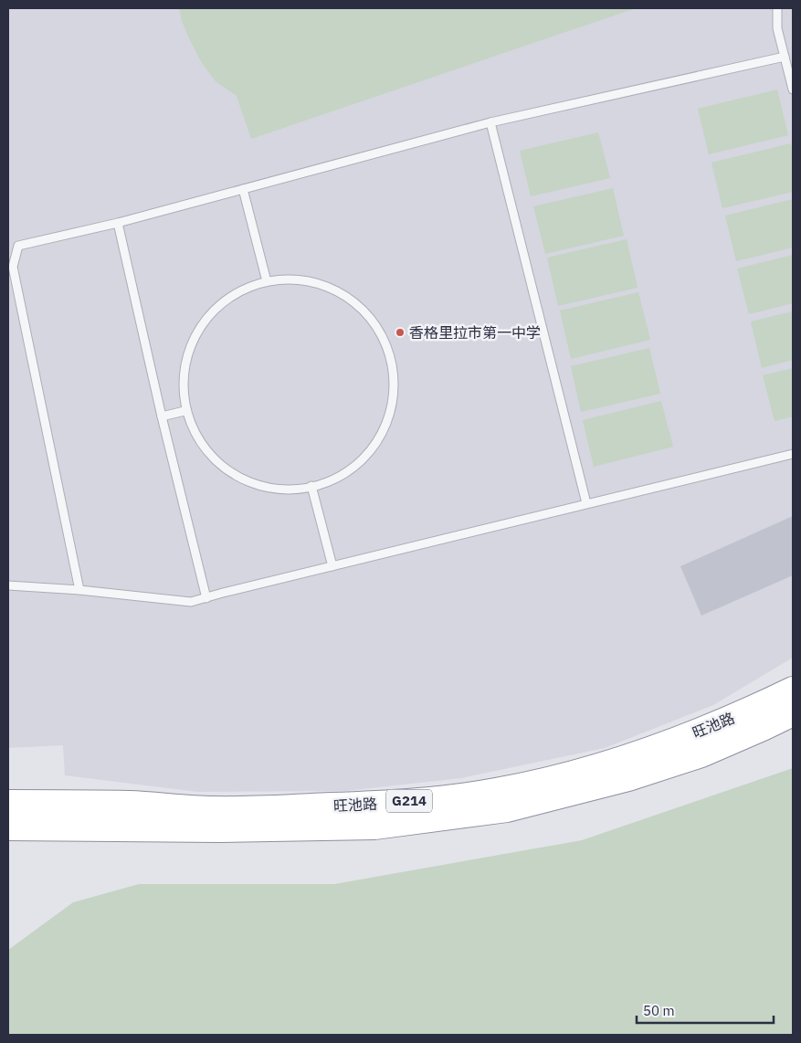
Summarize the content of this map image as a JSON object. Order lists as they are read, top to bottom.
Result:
{
  "streets": {
    "highway": ["旺池路", "G214"]
  },
  "places": ["香格里拉市第一中学"],
  "scale_bar": "50 m"
}
